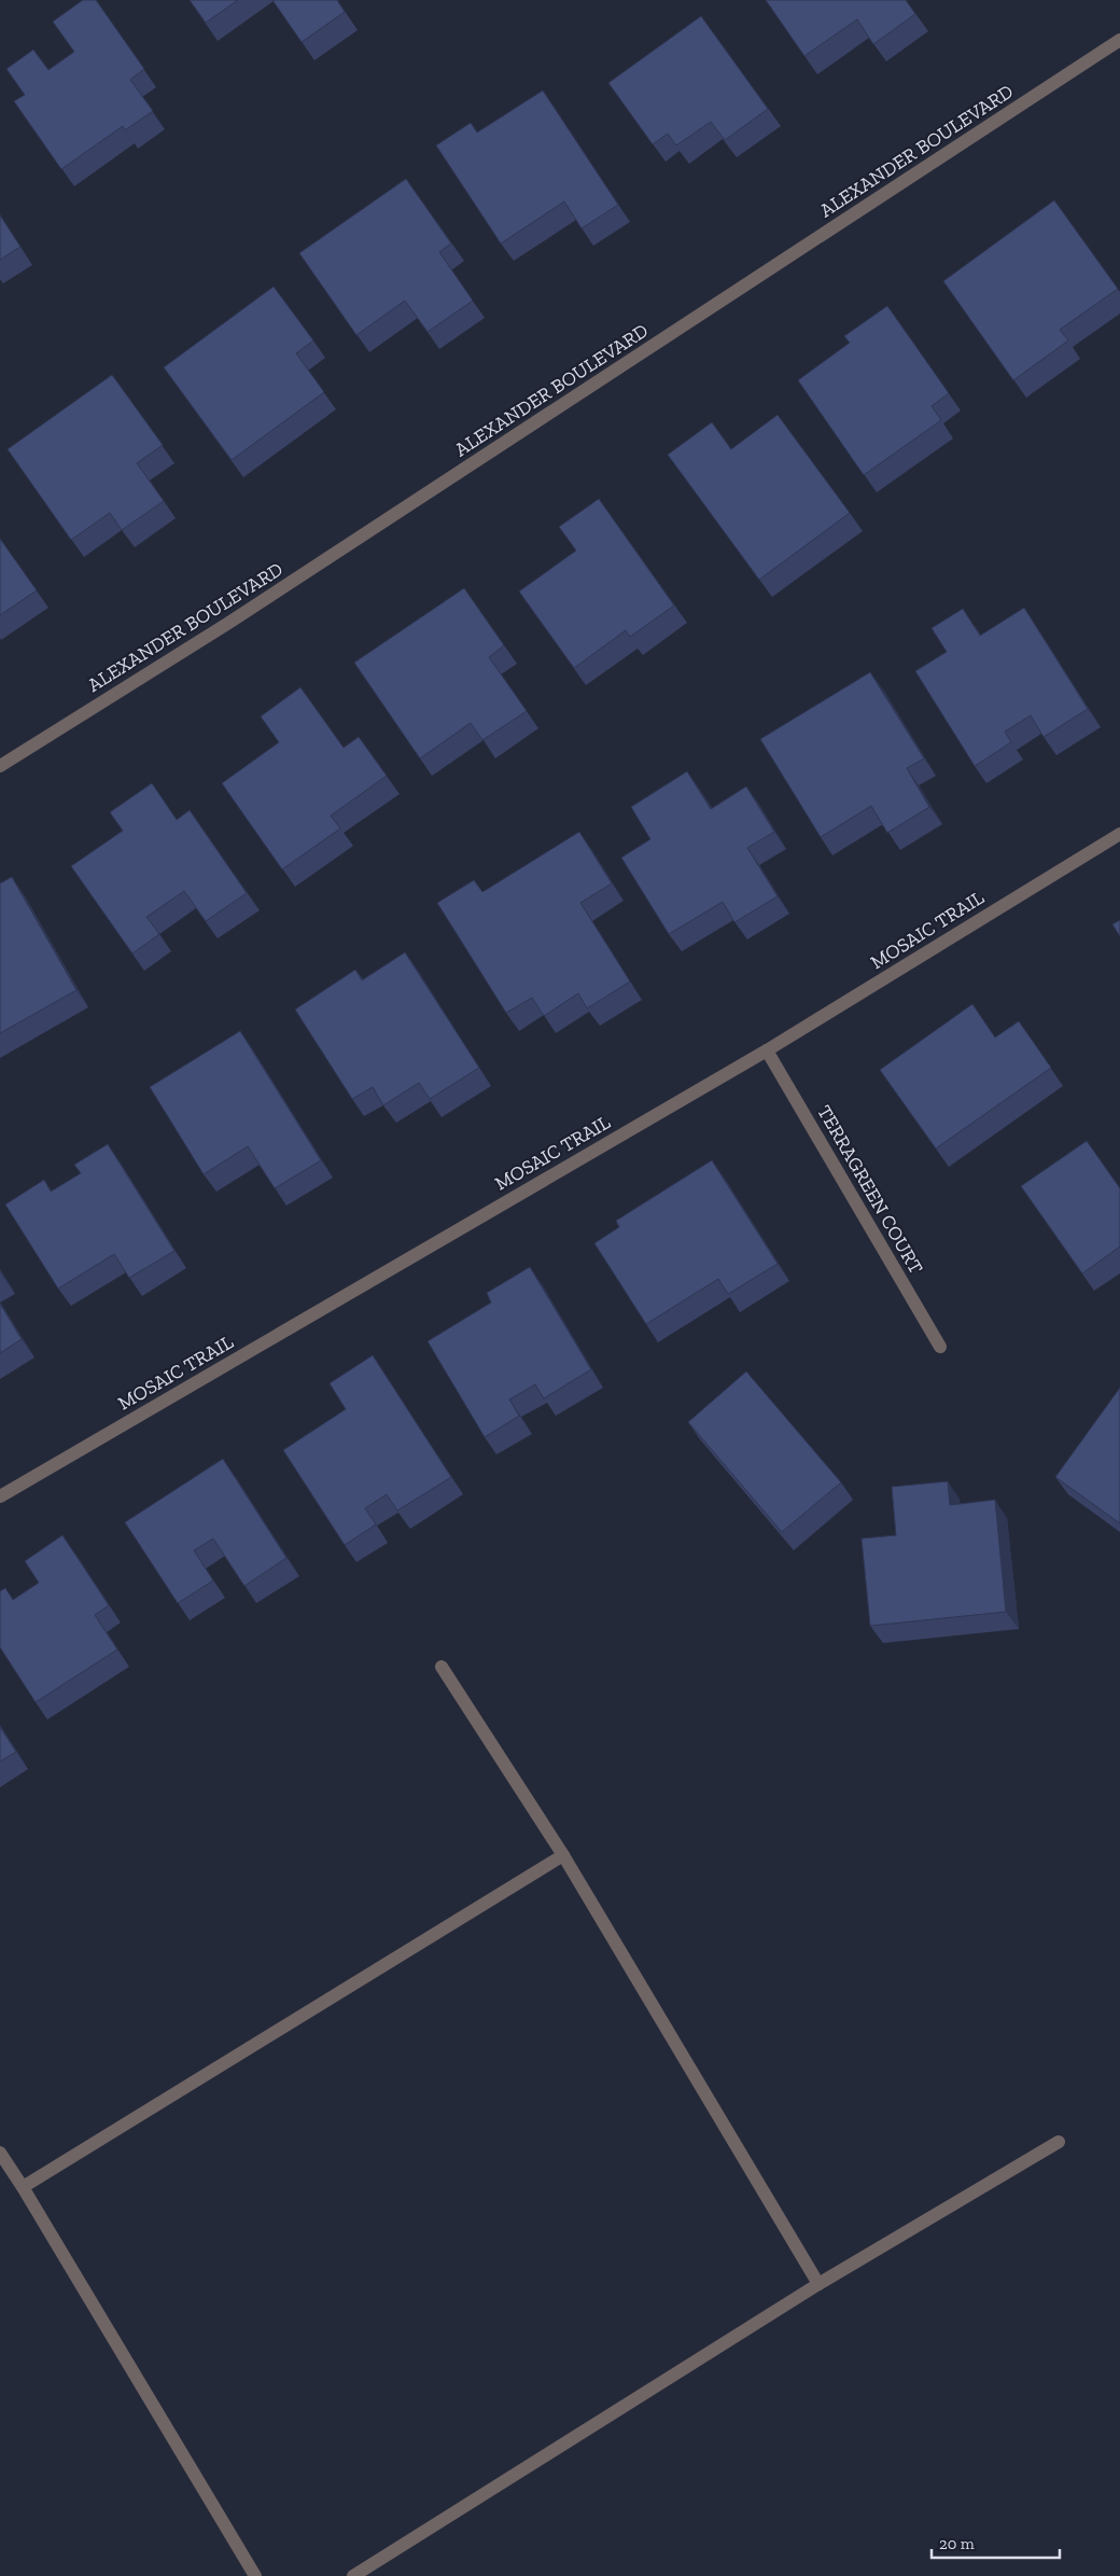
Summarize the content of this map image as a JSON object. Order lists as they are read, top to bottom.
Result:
{
  "streets": {
    "street": ["ALEXANDER BOULEVARD", "MOSAIC TRAIL", "TERRAGREEN COURT"]
  },
  "crossings": [
    ["MOSAIC TRAIL", "TERRAGREEN COURT"]
  ],
  "scale_bar": "20 m"
}
